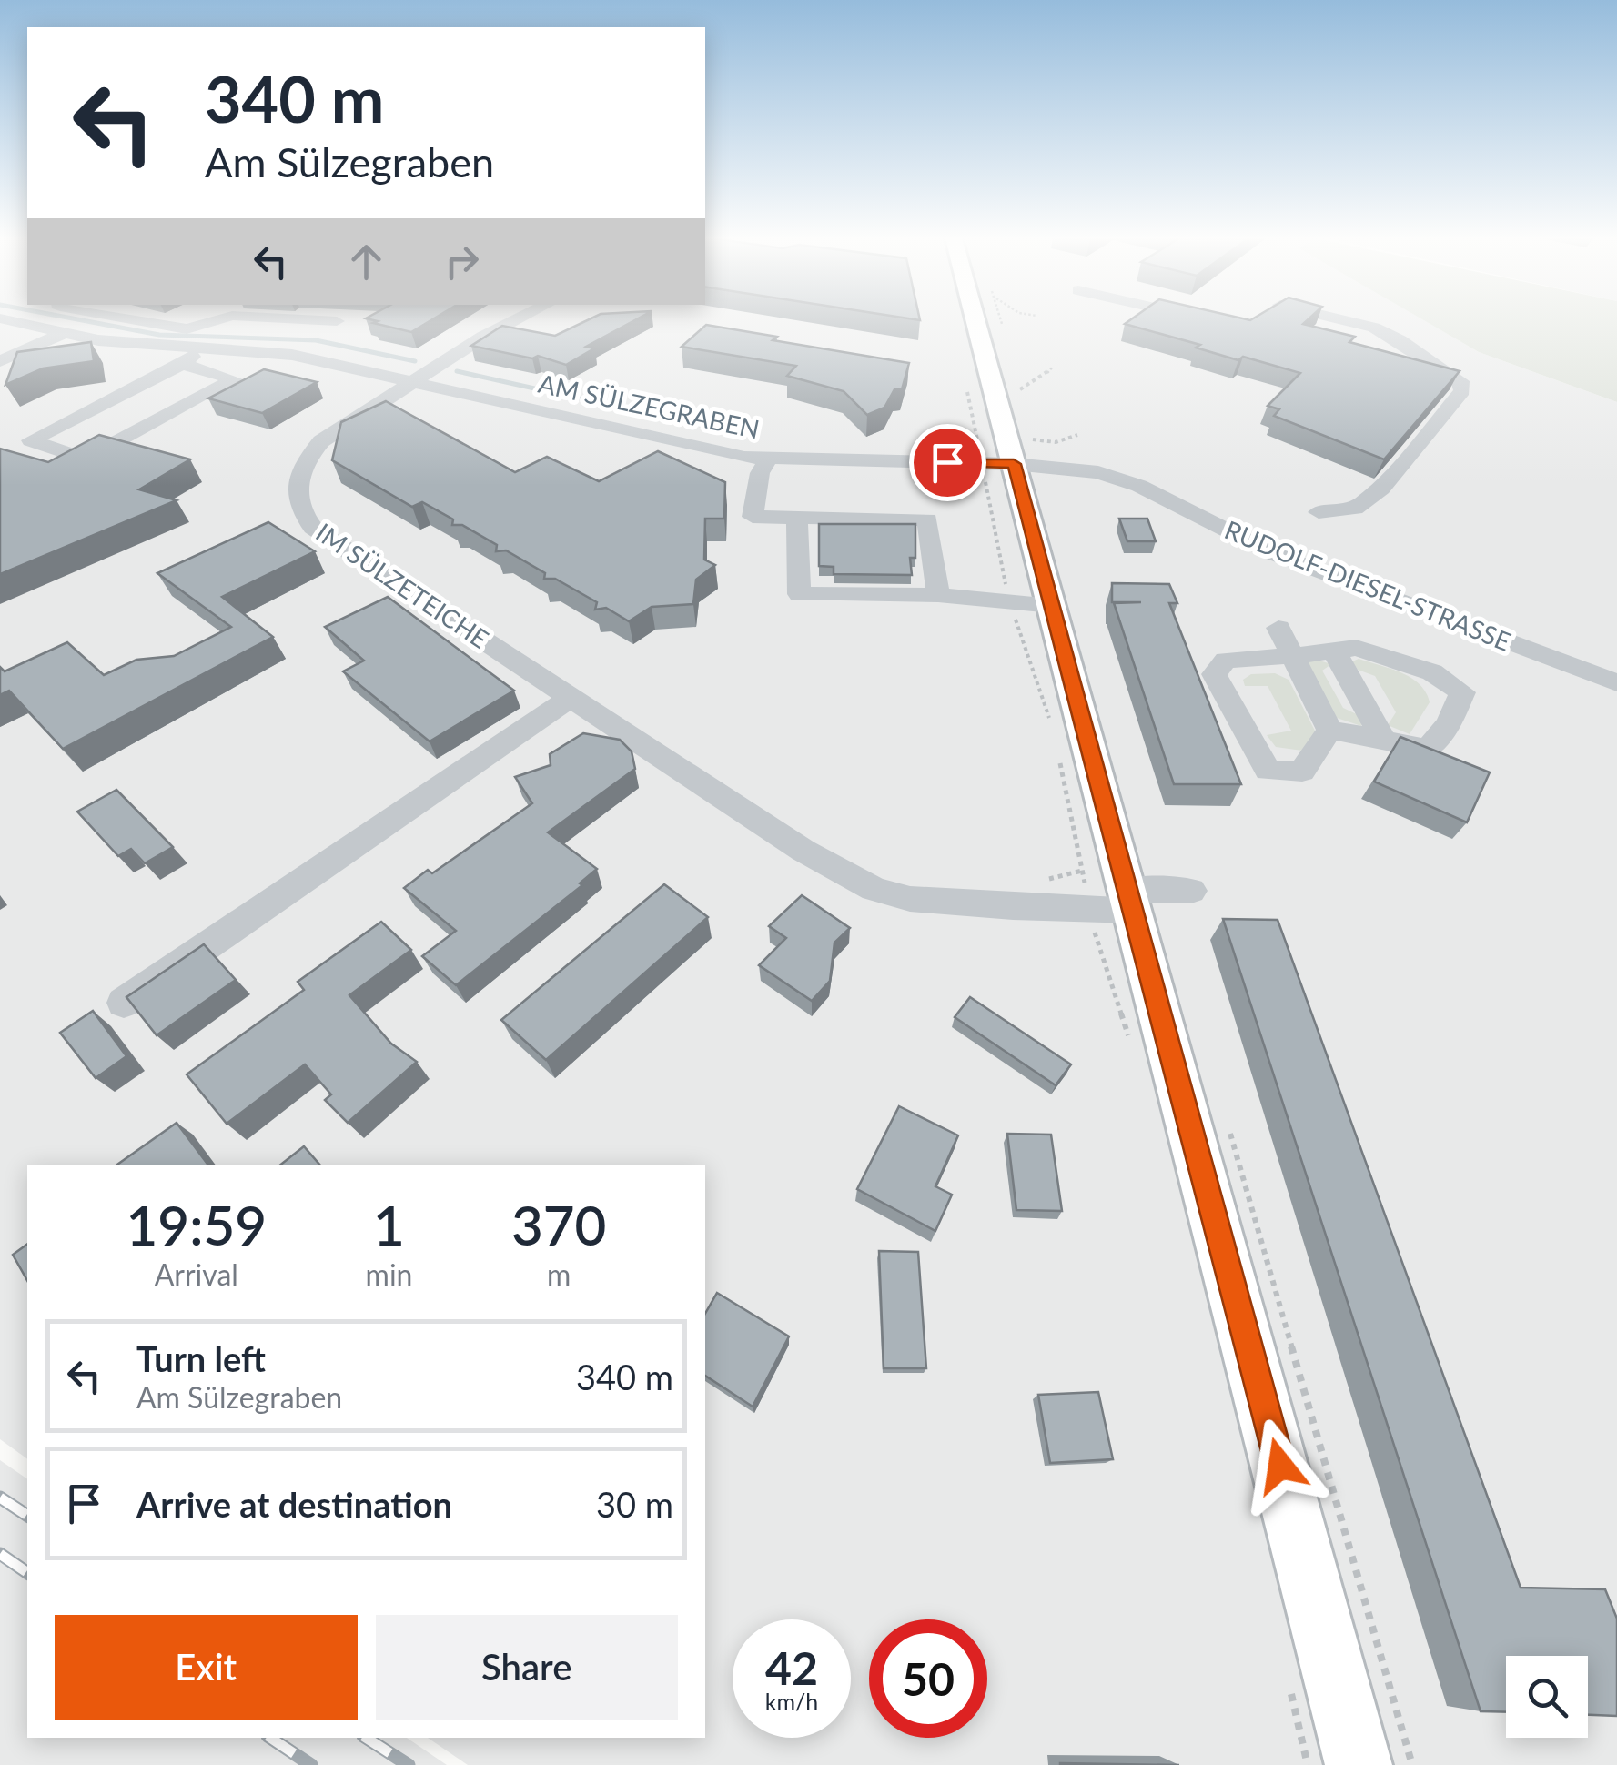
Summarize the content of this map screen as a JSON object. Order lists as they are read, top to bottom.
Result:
{
  "streets": {
    "street": ["AM SÜLZEGRABEN", "IM SÜLZETEICHE", "RUDOLF-DIESEL-STRASSE"]
  },
  "crossings": [
    ["AM SÜLZEGRABEN", "IM SÜLZETEICHE"],
    ["AM SÜLZEGRABEN", "RUDOLF-DIESEL-STRASSE"]
  ],
  "page": {
    "turn": ["340 m", "Am Sülzegraben"],
    "eta": [
      "19:59",
      "Arrival",
      "1",
      "min",
      "370",
      "m"
    ],
    "list": [
      {
        "name": "Turn left",
        "note": "Am Sülzegraben",
        "value": "340 m"
      },
      {
        "name": "Arrive at destination",
        "value": "30 m"
      }
    ],
    "buttons": ["Exit", "Share"],
    "speed": "42 km/h",
    "limit": "50"
  }
}
